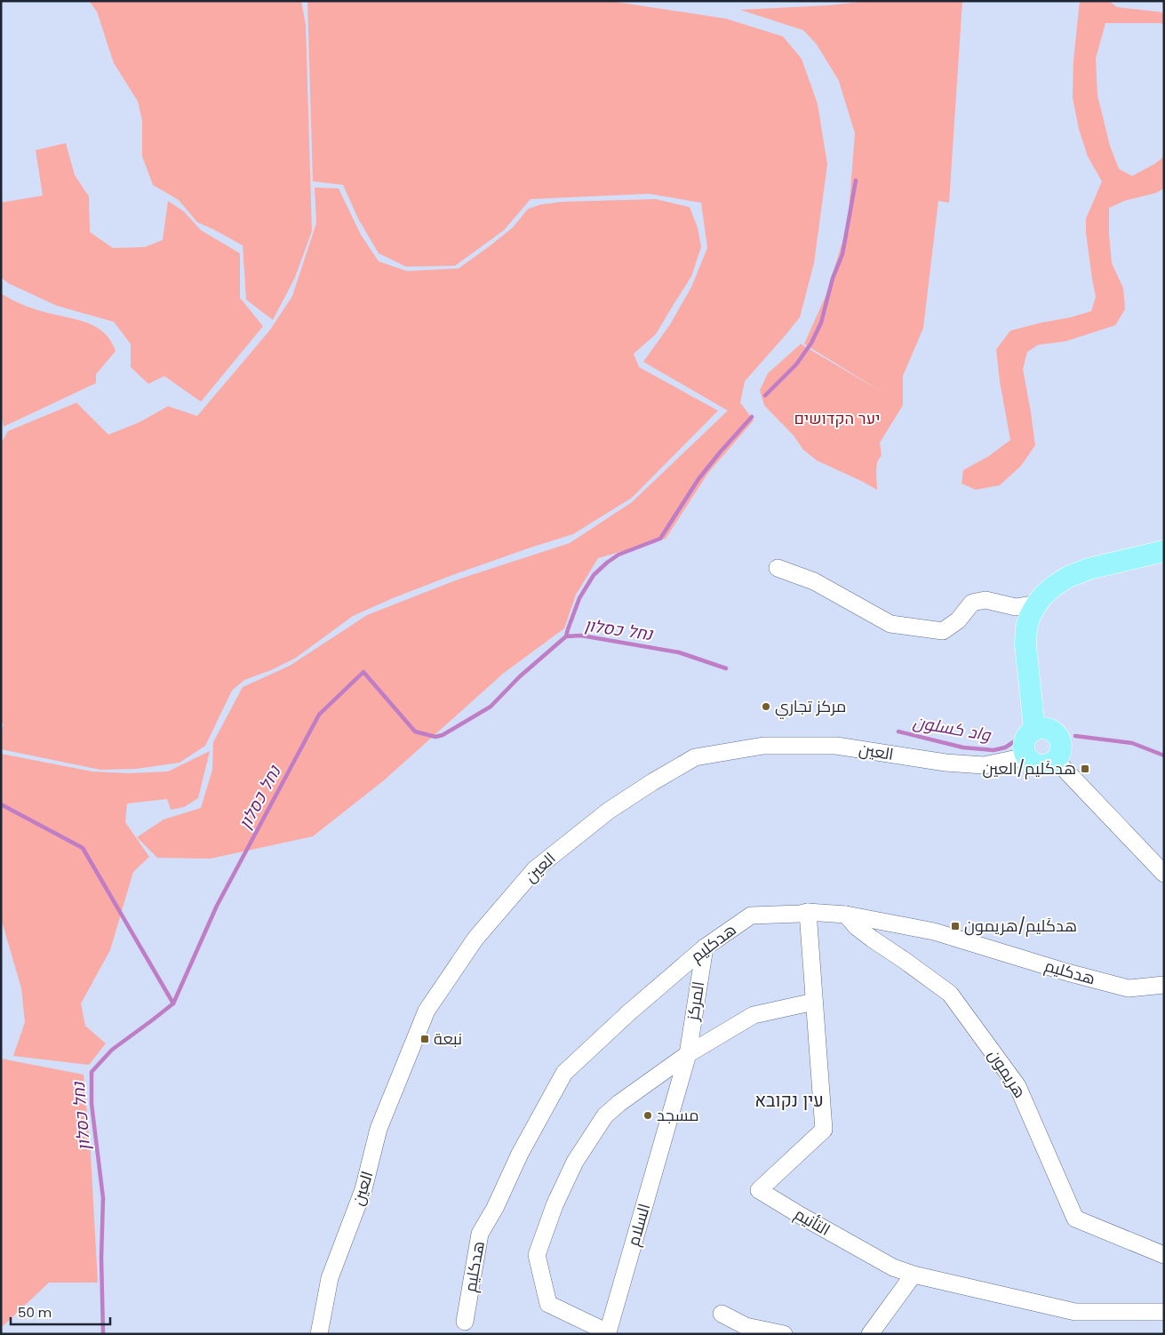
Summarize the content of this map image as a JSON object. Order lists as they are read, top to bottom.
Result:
{
  "streets": {
    "street": [
      "العين",
      "هدكليم",
      "المركز",
      "هريمون",
      "التأنيم",
      "السلام"
    ]
  },
  "crossings": [
    ["هدكليم", "المركز"],
    ["هدكليم", "هريمون"],
    ["هدكليم", "التأنيم"],
    ["المركز", "السلام"]
  ],
  "districts": ["עין נקובא"],
  "water": ["נחל כסלון", "واد كسلون"],
  "parks": ["יער הקדושים"],
  "places": {
    "other": ["مركز تجاري", "مسجد"],
    "transit": ["هدكَليم/العين", "هدكَليم/هريمون", "نبعة"]
  },
  "scale_bar": "50 m"
}
